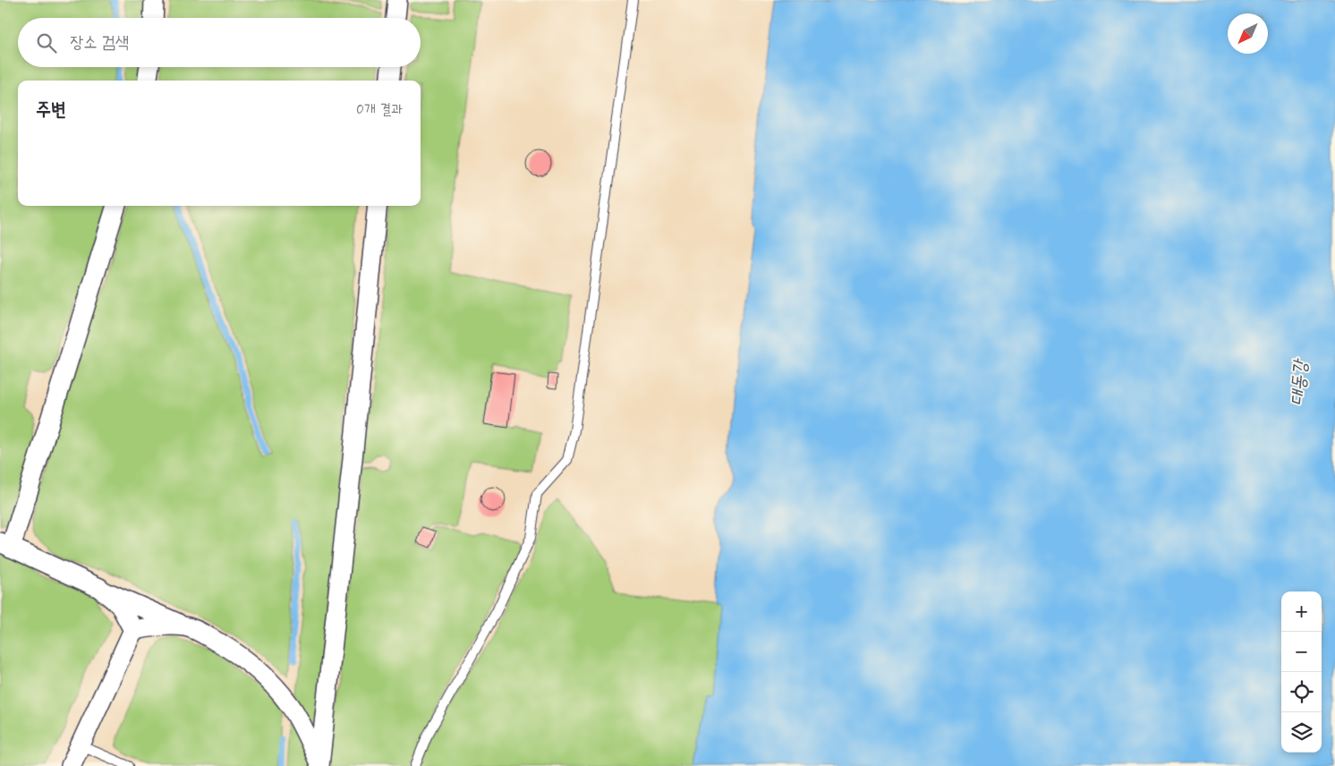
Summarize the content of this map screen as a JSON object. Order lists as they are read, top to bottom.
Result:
{
  "water": ["대동강"],
  "north": "bottom left",
  "page": {
    "search": "장소 검색",
    "heading": ["주변", "0개 결과"],
    "map_buttons": ["+", "−"]
  }
}
